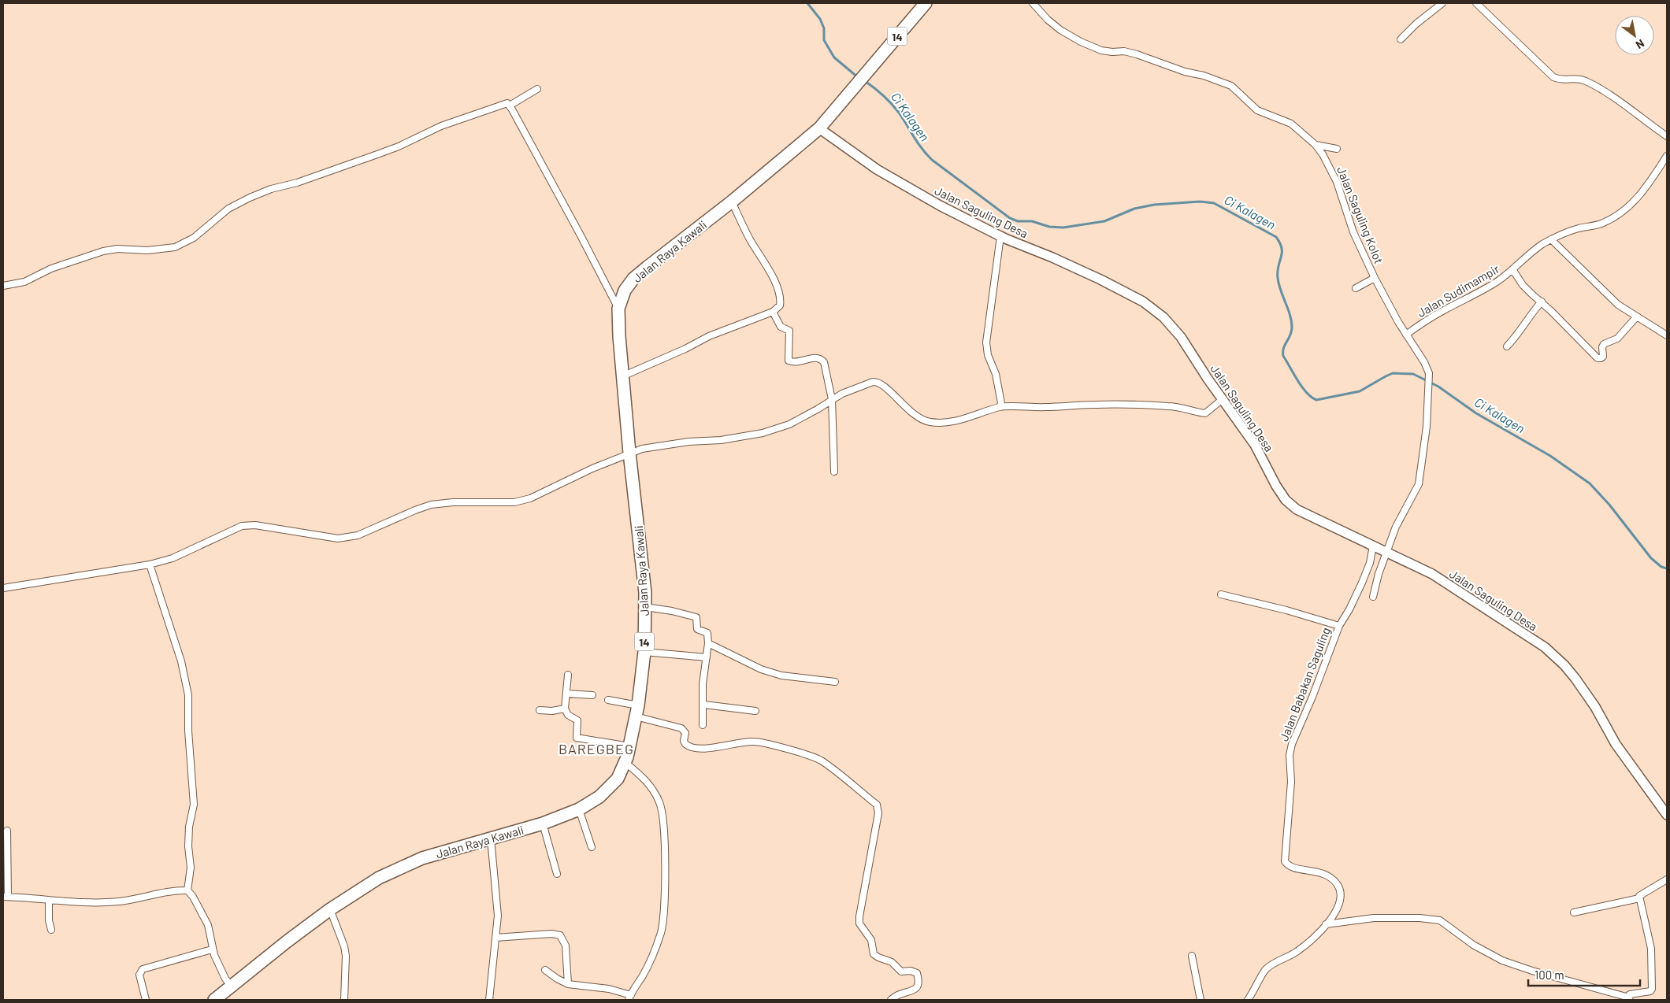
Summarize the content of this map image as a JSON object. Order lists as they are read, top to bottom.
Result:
{
  "streets": {
    "highway": ["14", "Jalan Raya Kawali"],
    "street": [
      "Jalan Saguling Desa",
      "Jalan Saguling Kolot",
      "Jalan Sudimampir",
      "Jalan Babakan Saguling"
    ]
  },
  "crossings": [
    ["14", "Jalan Saguling Desa"],
    ["14", "Jalan Raya Kawali"],
    ["Jalan Saguling Desa", "Jalan Saguling Kolot"],
    ["Jalan Saguling Desa", "Jalan Raya Kawali"],
    ["Jalan Saguling Desa", "Jalan Babakan Saguling"],
    ["Jalan Saguling Kolot", "Jalan Sudimampir"]
  ],
  "districts": ["BAREGBEG"],
  "water": ["Ci Kalagen"],
  "scale_bar": "100 m",
  "north": "bottom right"
}
